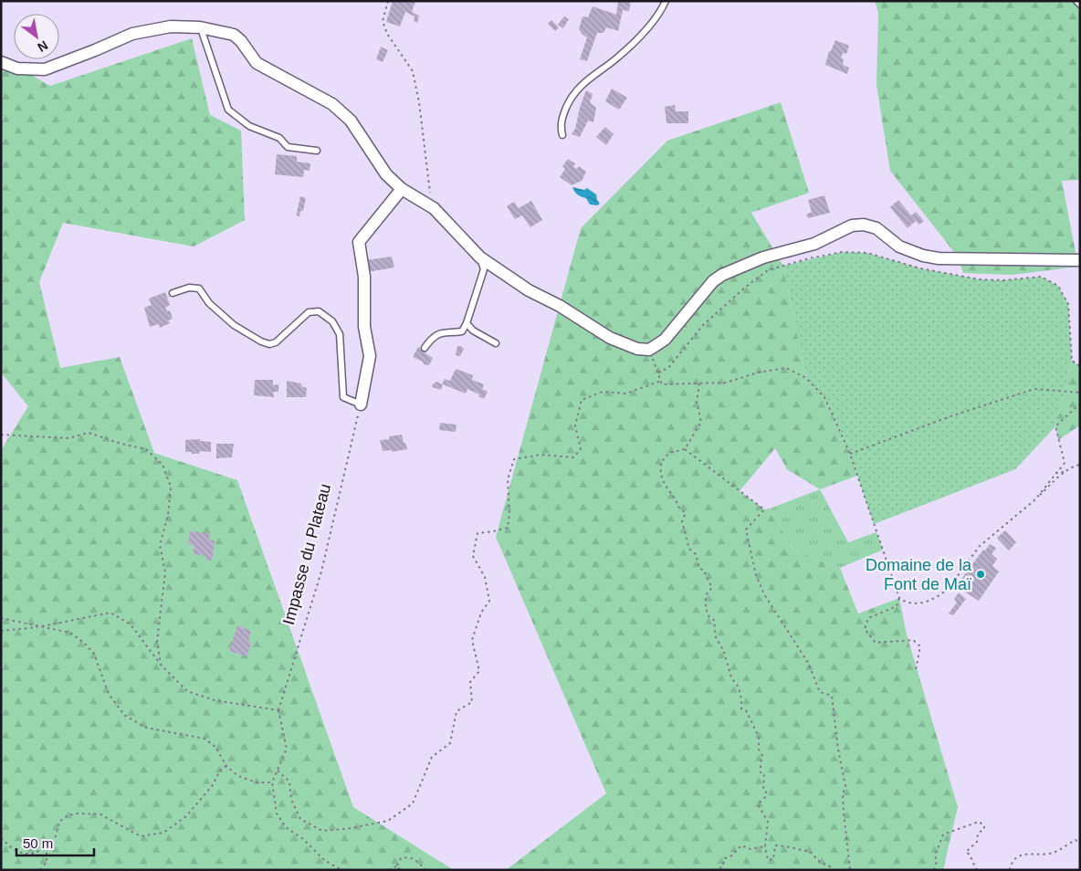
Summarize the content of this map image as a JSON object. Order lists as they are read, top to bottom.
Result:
{
  "streets": {
    "path": ["Impasse du Plateau"]
  },
  "places": ["Domaine de la Font de Maï"],
  "scale_bar": "50 m",
  "north": "bottom right"
}
